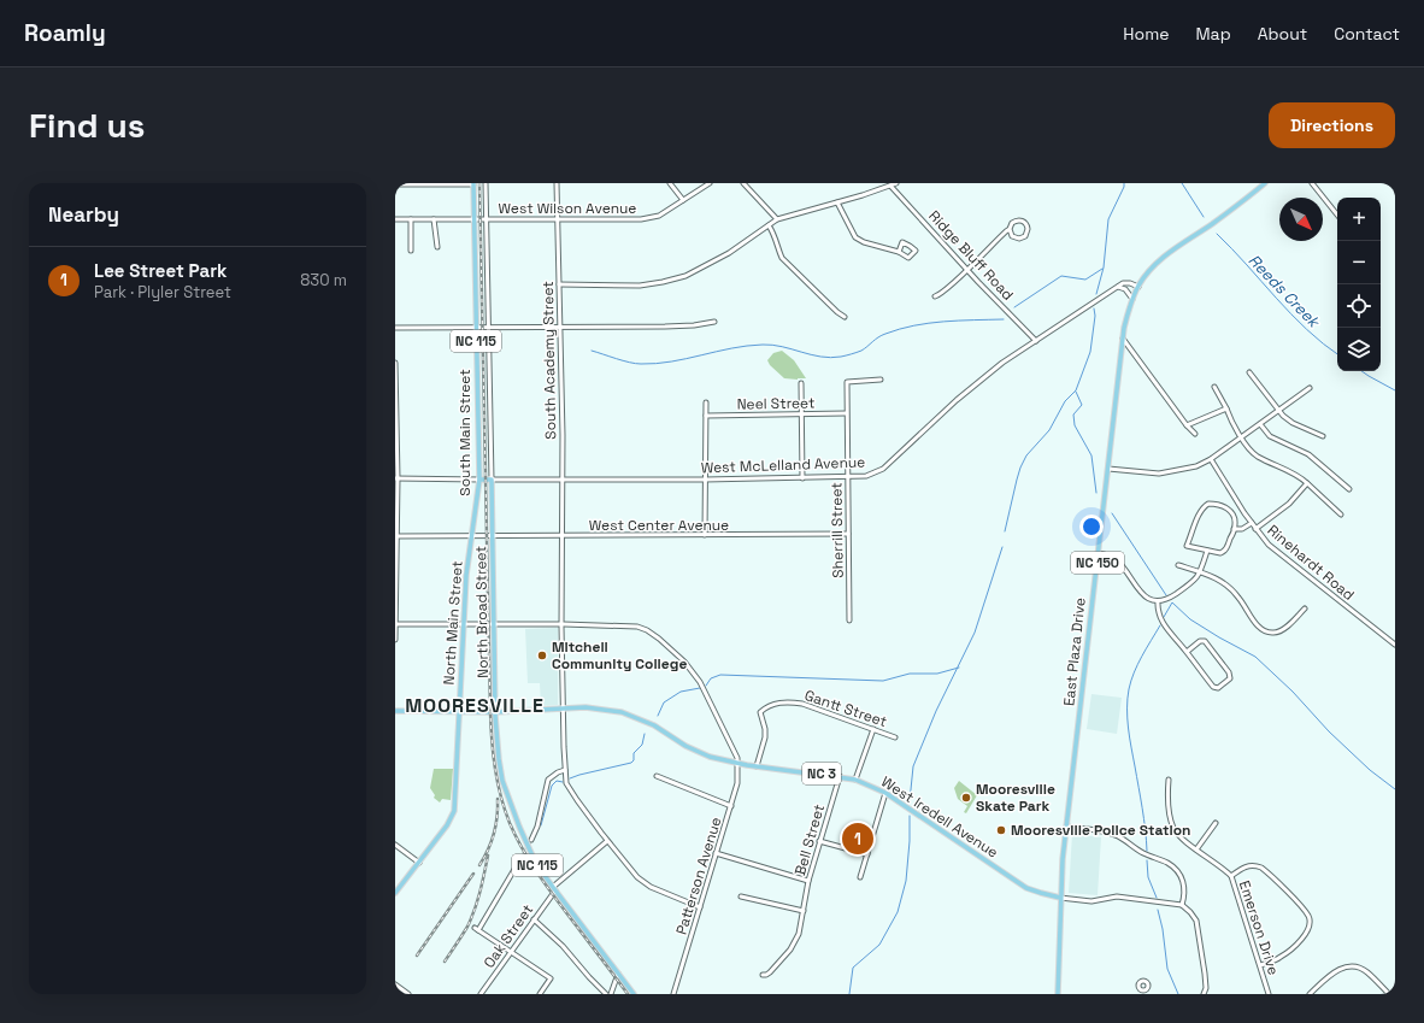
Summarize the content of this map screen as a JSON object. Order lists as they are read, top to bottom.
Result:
{
  "streets": {
    "main road": [
      "NC 115",
      "South Main Street",
      "West McLelland Avenue",
      "NC 150",
      "North Broad Street",
      "North Main Street",
      "East Plaza Drive",
      "NC 3",
      "West Iredell Avenue"
    ],
    "street": [
      "West Wilson Avenue",
      "Ridge Bluff Road",
      "South Academy Street",
      "Neel Street",
      "West Center Avenue",
      "Sherrill Street",
      "Rinehardt Road",
      "Gantt Street",
      "Bell Street",
      "Patterson Avenue",
      "Emerson Drive",
      "Oak Street"
    ]
  },
  "crossings": [
    ["West Wilson Avenue", "South Academy Street"],
    ["West Wilson Avenue", "South Main Street"],
    ["Ridge Bluff Road", "West McLelland Avenue"],
    ["NC 115", "West McLelland Avenue"],
    ["NC 115", "West Center Avenue"],
    ["NC 115", "North Broad Street"],
    ["South Academy Street", "West McLelland Avenue"],
    ["South Academy Street", "West Center Avenue"],
    ["South Academy Street", "West Iredell Avenue"],
    ["South Academy Street", "Patterson Avenue"],
    ["South Academy Street", "Oak Street"],
    ["Neel Street", "Sherrill Street"],
    ["South Main Street", "West McLelland Avenue"],
    ["South Main Street", "West Center Avenue"],
    ["South Main Street", "North Main Street"],
    ["West McLelland Avenue", "Sherrill Street"],
    ["West McLelland Avenue", "NC 150"],
    ["West McLelland Avenue", "East Plaza Drive"],
    ["West Center Avenue", "Sherrill Street"],
    ["West Center Avenue", "North Broad Street"],
    ["West Center Avenue", "North Main Street"],
    ["NC 150", "East Plaza Drive"],
    ["North Broad Street", "West Iredell Avenue"],
    ["North Broad Street", "Oak Street"],
    ["North Main Street", "NC 3"],
    ["North Main Street", "West Iredell Avenue"],
    ["East Plaza Drive", "West Iredell Avenue"],
    ["Gantt Street", "West Iredell Avenue"],
    ["NC 3", "West Iredell Avenue"],
    ["West Iredell Avenue", "Bell Street"],
    ["West Iredell Avenue", "Patterson Avenue"]
  ],
  "districts": ["MOORESVILLE"],
  "water": ["Reeds Creek"],
  "places": ["Mitchell Community College", "Mooresville Skate Park", "Mooresville Police Station"],
  "north": "bottom right",
  "page": {
    "header": "Roamly",
    "nav": [
      "Home",
      "Map",
      "About",
      "Contact"
    ],
    "buttons": "Directions",
    "title": "Find us",
    "heading": "Nearby",
    "map_buttons": ["+", "−"],
    "list": [
      {
        "mark": "1",
        "name": "Lee Street Park",
        "note": "Park · Plyler Street",
        "value": "830 m"
      }
    ],
    "pins": "1"
  }
}
